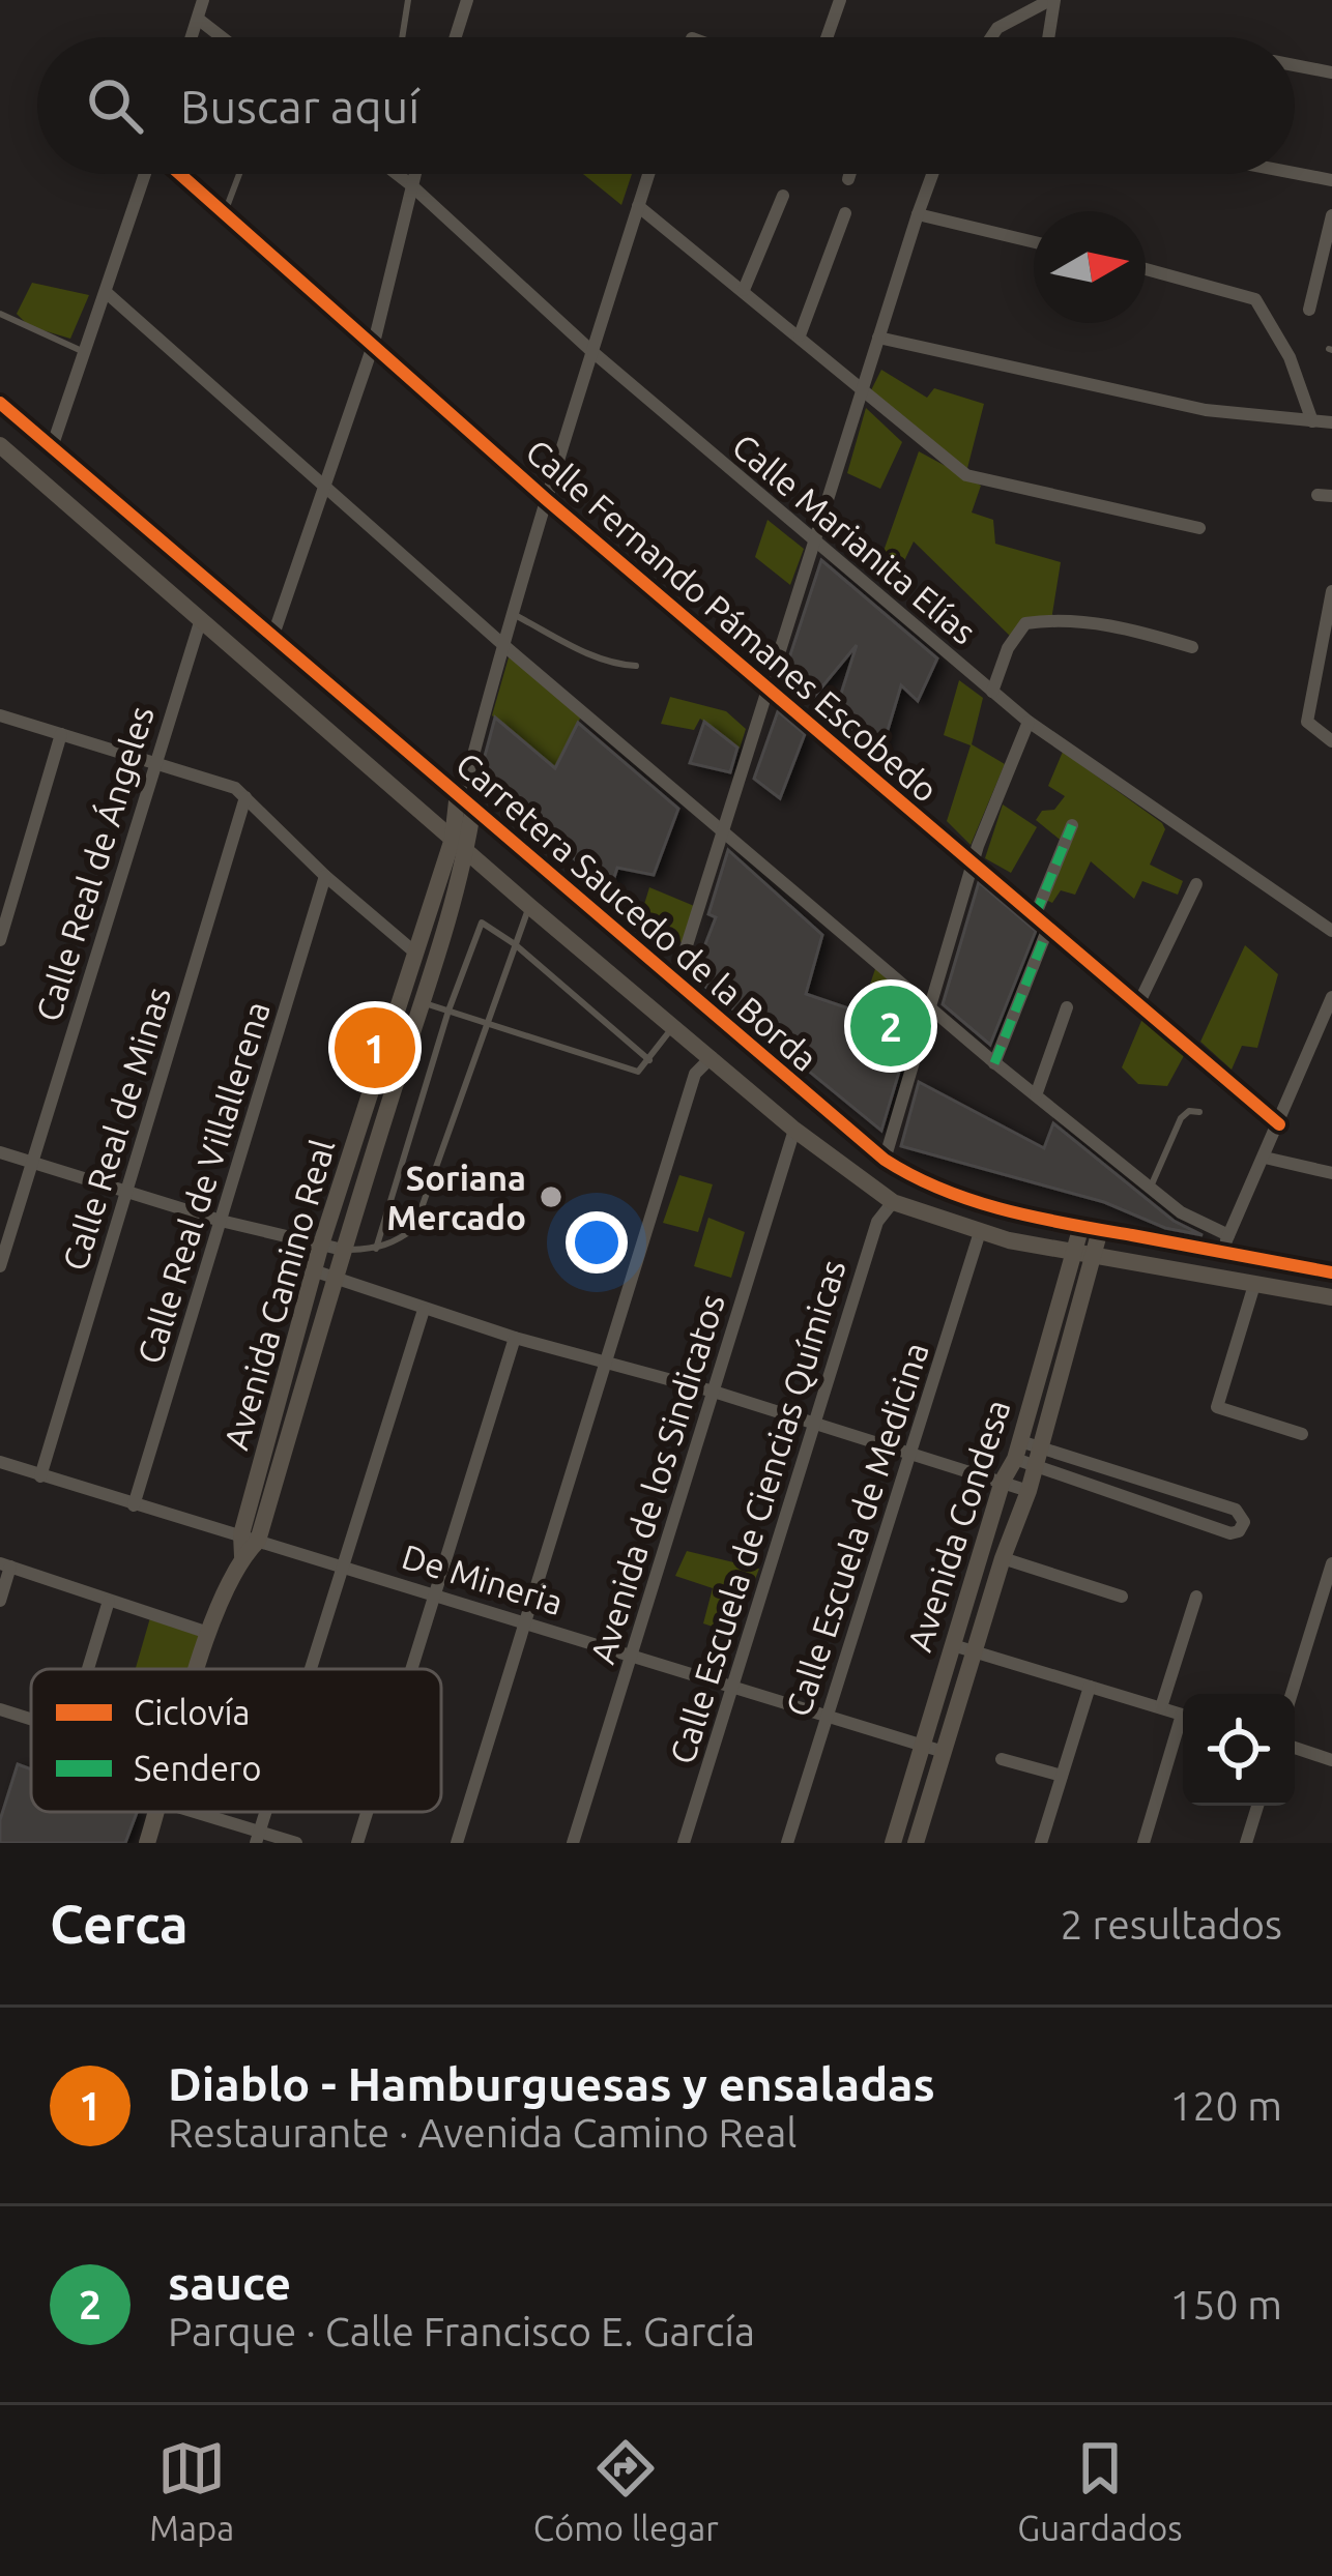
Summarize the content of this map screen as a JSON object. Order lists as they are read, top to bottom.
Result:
{
  "streets": {
    "street": [
      "Calle Marianita Elías",
      "Calle Fernando Pámanes Escobedo",
      "Calle Real de Ángeles",
      "Carretera Saucedo de la Borda",
      "Calle Real de Minas",
      "Calle Real de Villallerena",
      "Avenida Camino Real",
      "Avenida de los Sindicatos",
      "Calle Escuela de Ciencias Químicas",
      "Avenida Condesa",
      "Calle Escuela de Medicina",
      "De Mineria"
    ]
  },
  "crossings": [
    ["Carretera Saucedo de la Borda", "Avenida Condesa"],
    ["Calle Real de Minas", "De Mineria"],
    ["Calle Real de Villallerena", "De Mineria"],
    ["Avenida Camino Real", "De Mineria"],
    ["Avenida de los Sindicatos", "De Mineria"],
    ["Calle Escuela de Ciencias Químicas", "De Mineria"],
    ["Avenida Condesa", "De Mineria"],
    ["Calle Escuela de Medicina", "De Mineria"]
  ],
  "places": ["Soriana Mercado"],
  "legend": ["Ciclovía", "Sendero"],
  "north": "right",
  "page": {
    "search": "Buscar aquí",
    "pins": ["2", "1"],
    "heading": ["Cerca", "2 resultados"],
    "list": [
      {
        "mark": "1",
        "name": "Diablo - Hamburguesas y ensaladas",
        "note": "Restaurante · Avenida Camino Real",
        "value": "120 m"
      },
      {
        "mark": "2",
        "name": "sauce",
        "note": "Parque · Calle Francisco E. García",
        "value": "150 m"
      }
    ],
    "nav": ["Mapa", "Cómo llegar", "Guardados"]
  }
}
